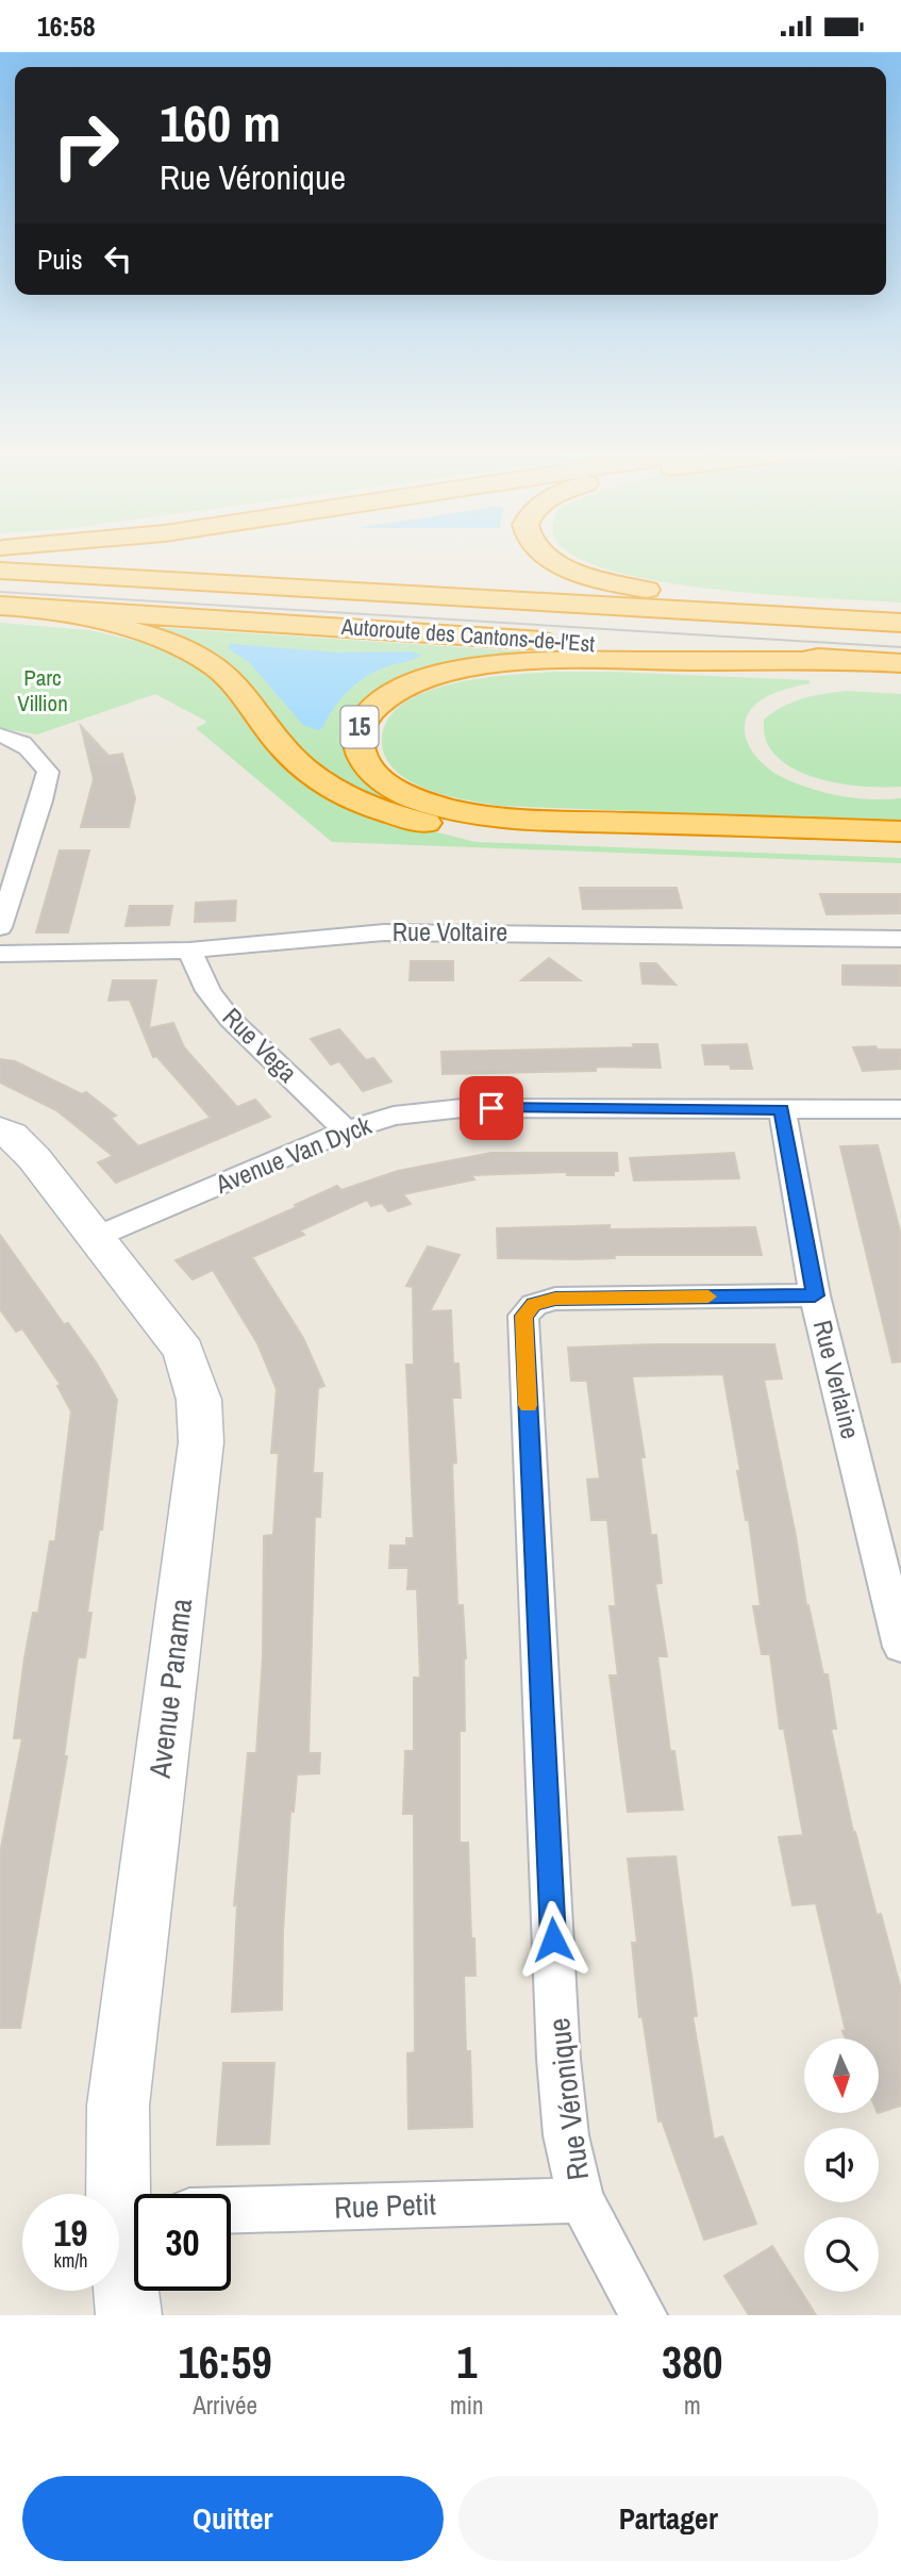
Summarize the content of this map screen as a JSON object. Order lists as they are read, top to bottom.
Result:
{
  "streets": {
    "highway": ["Autoroute des Cantons-de-l'Est", "15"],
    "street": [
      "Rue Voltaire",
      "Rue Vega",
      "Avenue Van Dyck",
      "Rue Verlaine",
      "Avenue Panama",
      "Rue Véronique",
      "Rue Petit"
    ]
  },
  "crossings": [
    ["Autoroute des Cantons-de-l'Est", "15"],
    ["Rue Voltaire", "Rue Vega"],
    ["Rue Vega", "Avenue Van Dyck"],
    ["Avenue Van Dyck", "Rue Verlaine"],
    ["Avenue Van Dyck", "Avenue Panama"],
    ["Rue Verlaine", "Rue Véronique"],
    ["Rue Véronique", "Rue Petit"]
  ],
  "parks": ["Parc Villion"],
  "north": "bottom",
  "page": {
    "status": "16:58",
    "turn": ["160 m", "Rue Véronique"],
    "then": "Puis",
    "speed": "19 km/h",
    "limit": "30",
    "eta": [
      "16:59",
      "Arrivée",
      "1",
      "min",
      "380",
      "m"
    ],
    "buttons": ["Quitter", "Partager"]
  }
}
